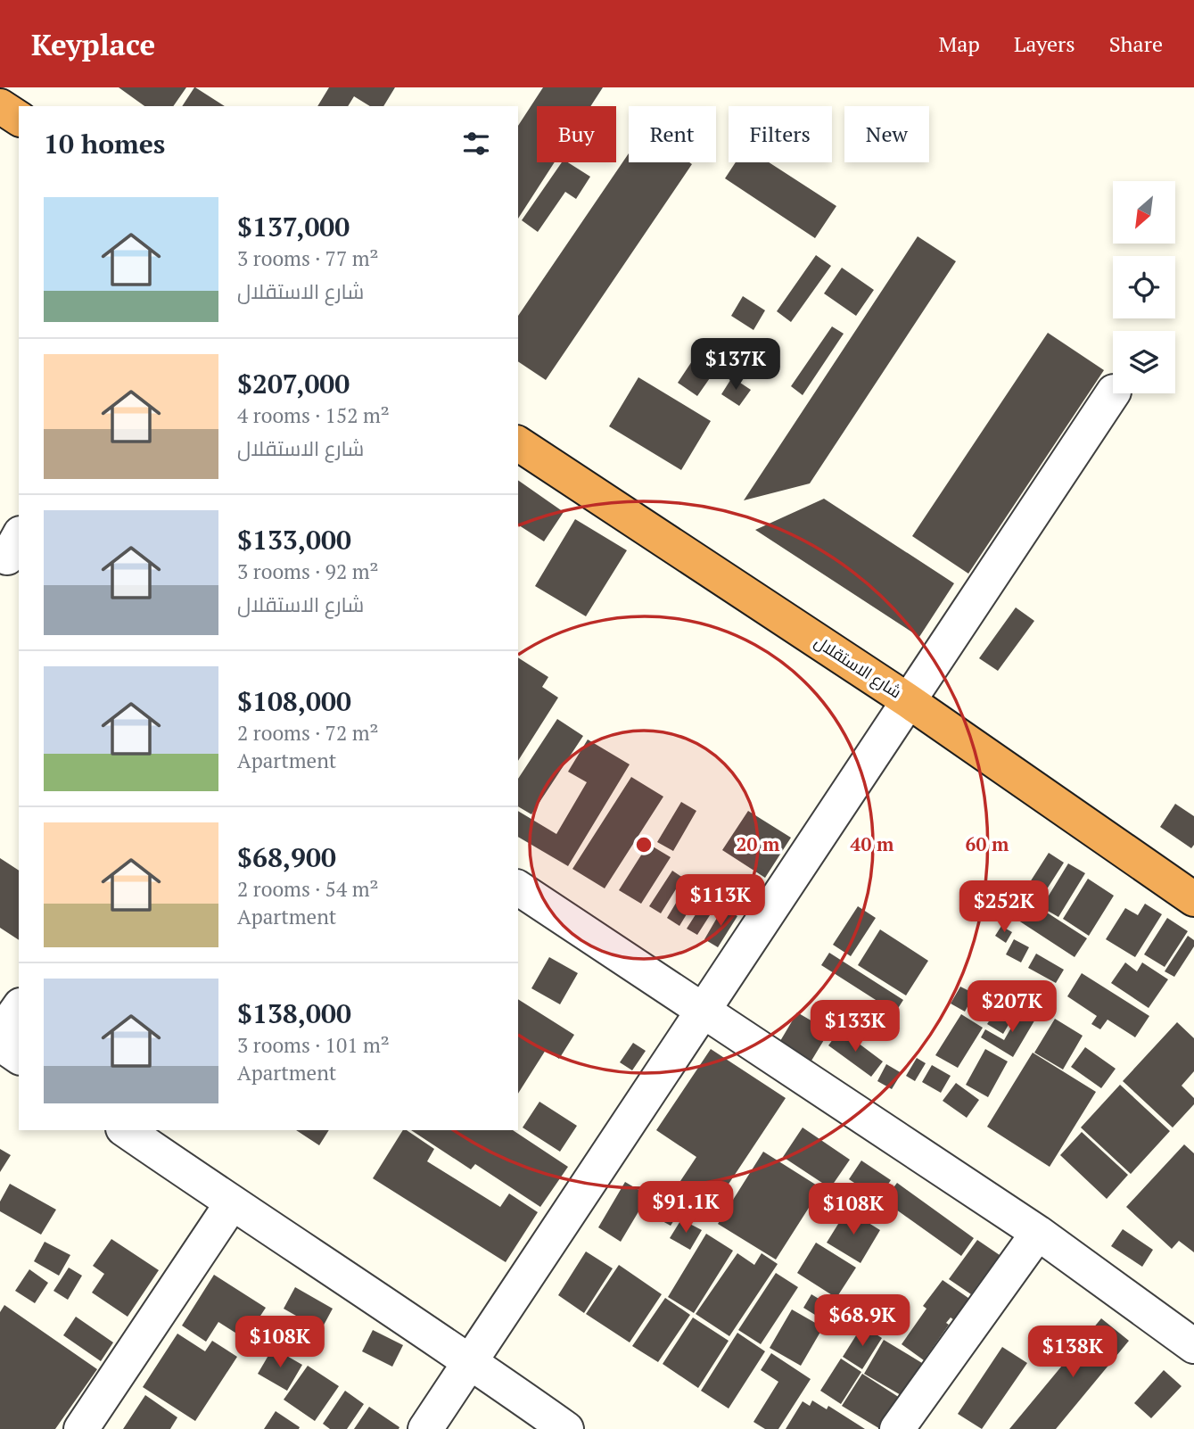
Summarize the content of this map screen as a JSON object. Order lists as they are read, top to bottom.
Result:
{
  "streets": {
    "highway": ["شارع الاستقلال"]
  },
  "north": "bottom left",
  "page": {
    "header": "Keyplace",
    "nav": ["Map", "Layers", "Share"],
    "chip": [
      "Buy",
      "Rent",
      "Filters",
      "New"
    ],
    "heading": "10 homes",
    "list": [
      {
        "name": "$137,000",
        "note": "3 rooms · 77 m² · شارع الاستقلال"
      },
      {
        "name": "$207,000",
        "note": "4 rooms · 152 m² · شارع الاستقلال"
      },
      {
        "name": "$133,000",
        "note": "3 rooms · 92 m² · شارع الاستقلال"
      },
      {
        "name": "$108,000",
        "note": "2 rooms · 72 m² · Apartment"
      },
      {
        "name": "$68,900",
        "note": "2 rooms · 54 m² · Apartment"
      },
      {
        "name": "$138,000",
        "note": "3 rooms · 101 m² · Apartment"
      }
    ],
    "price": [
      "$137K",
      "$113K",
      "$252K",
      "$207K",
      "$133K",
      "$91.1K",
      "$108K",
      "$68.9K",
      "$108K",
      "$138K"
    ]
  },
  "rings": ["20 m", "40 m", "60 m"]
}
